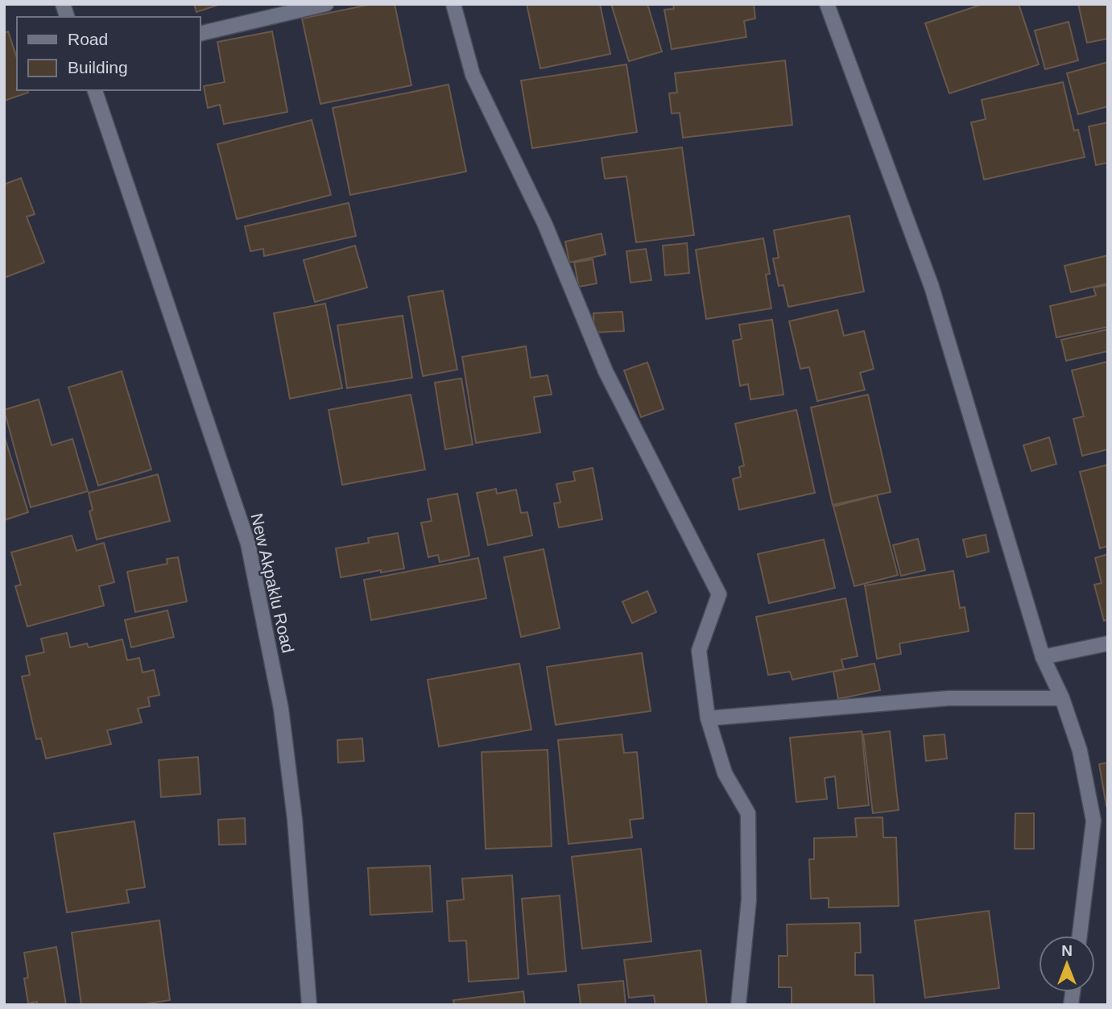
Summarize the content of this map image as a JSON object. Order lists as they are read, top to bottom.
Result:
{
  "streets": {
    "street": ["New Akpaklu Road"]
  },
  "legend": ["Road", "Building"],
  "north": "top"
}
